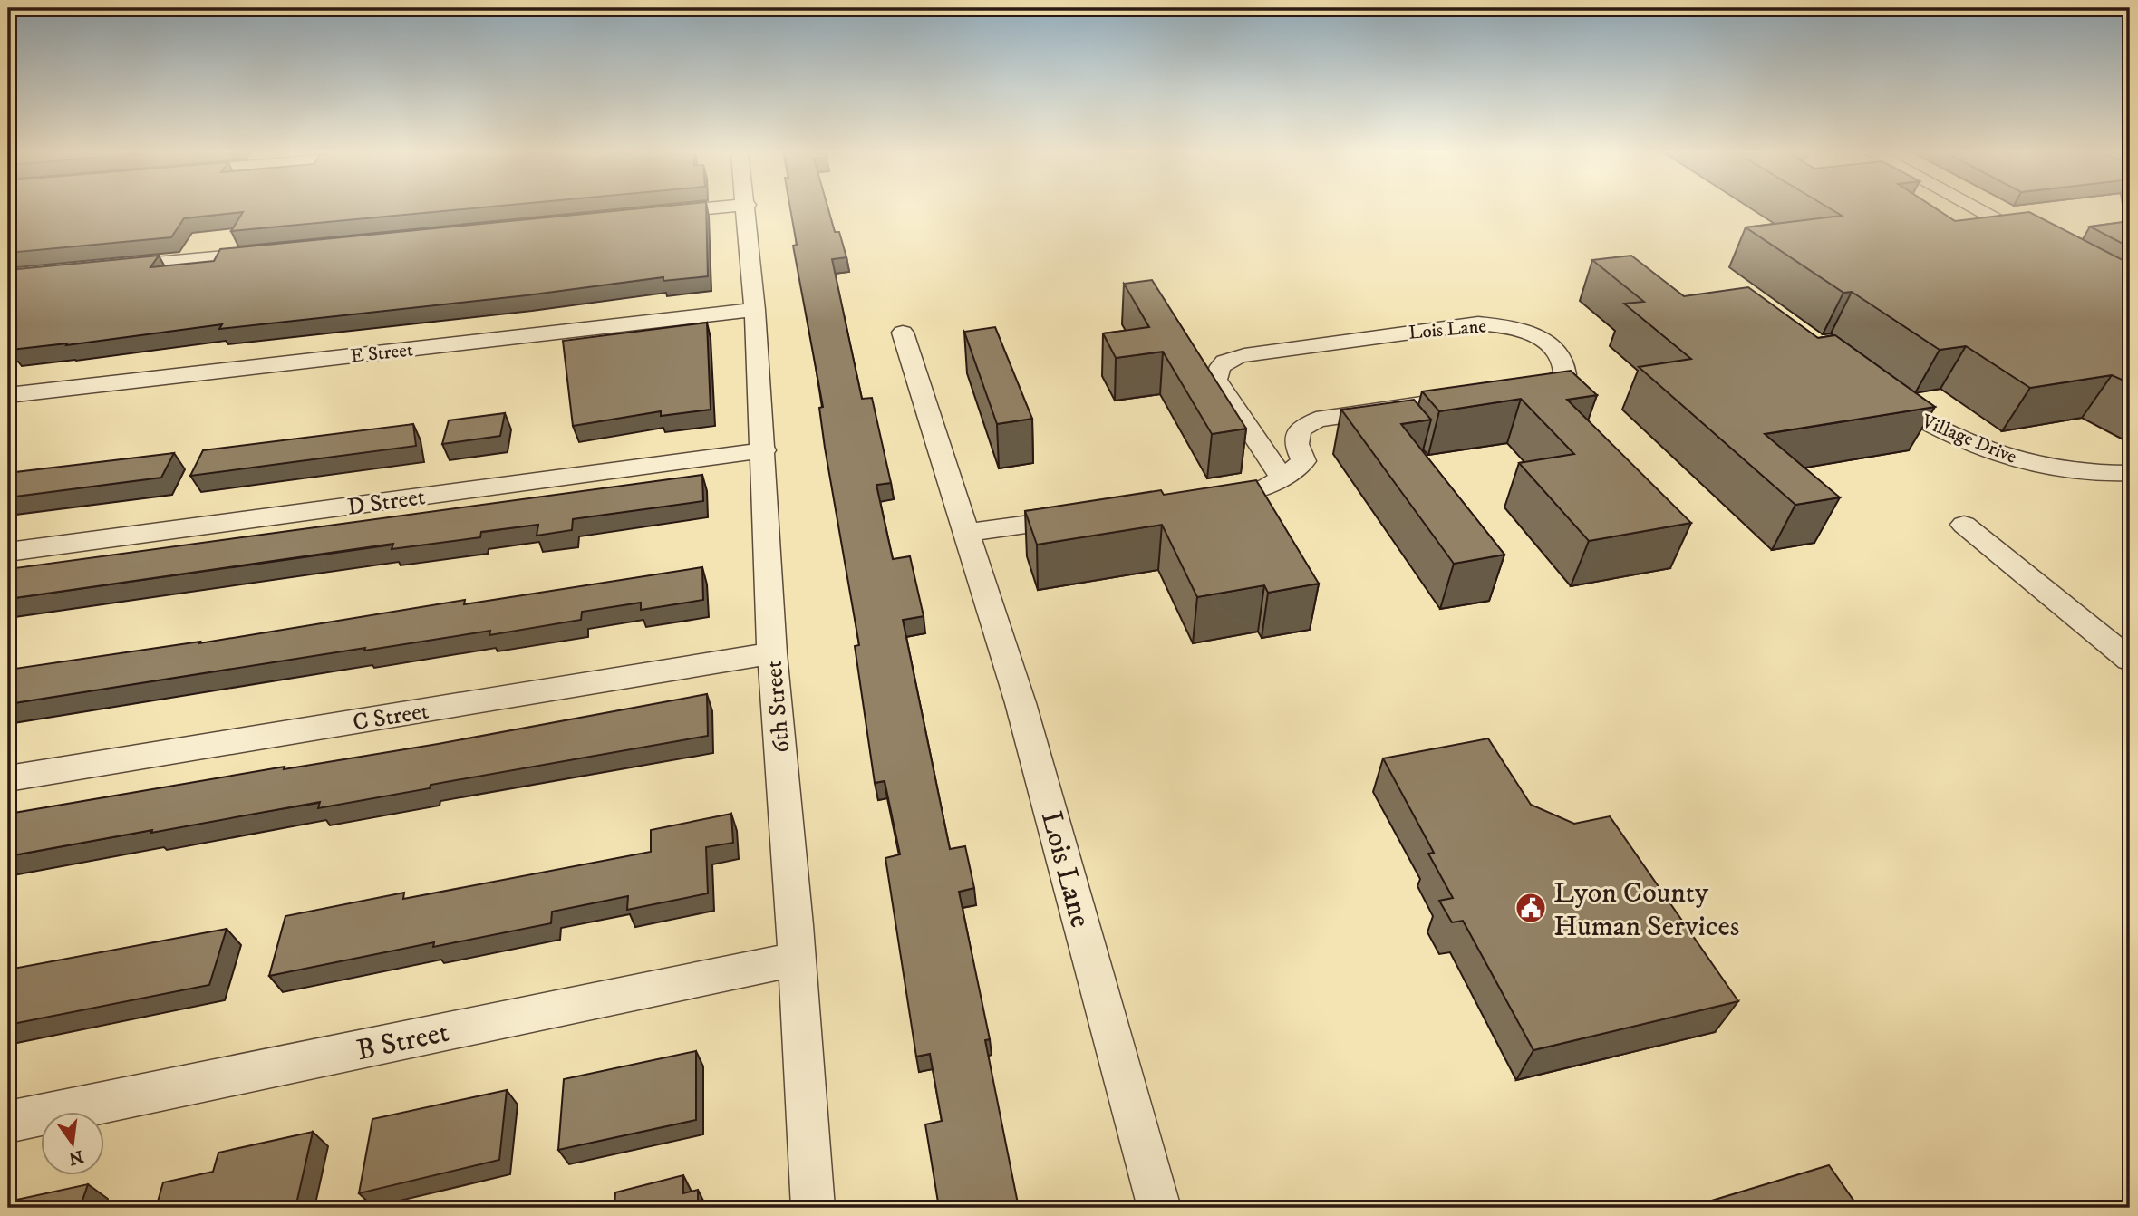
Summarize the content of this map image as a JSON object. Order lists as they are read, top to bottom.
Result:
{
  "streets": {
    "street": [
      "Lois Lane",
      "E Street",
      "Village Drive",
      "D Street",
      "6th Street",
      "C Street",
      "B Street"
    ]
  },
  "crossings": [
    ["E Street", "6th Street"],
    ["D Street", "6th Street"],
    ["6th Street", "C Street"],
    ["6th Street", "B Street"]
  ],
  "places": {
    "public building": ["Lyon County Human Services"]
  },
  "north": "bottom"
}
